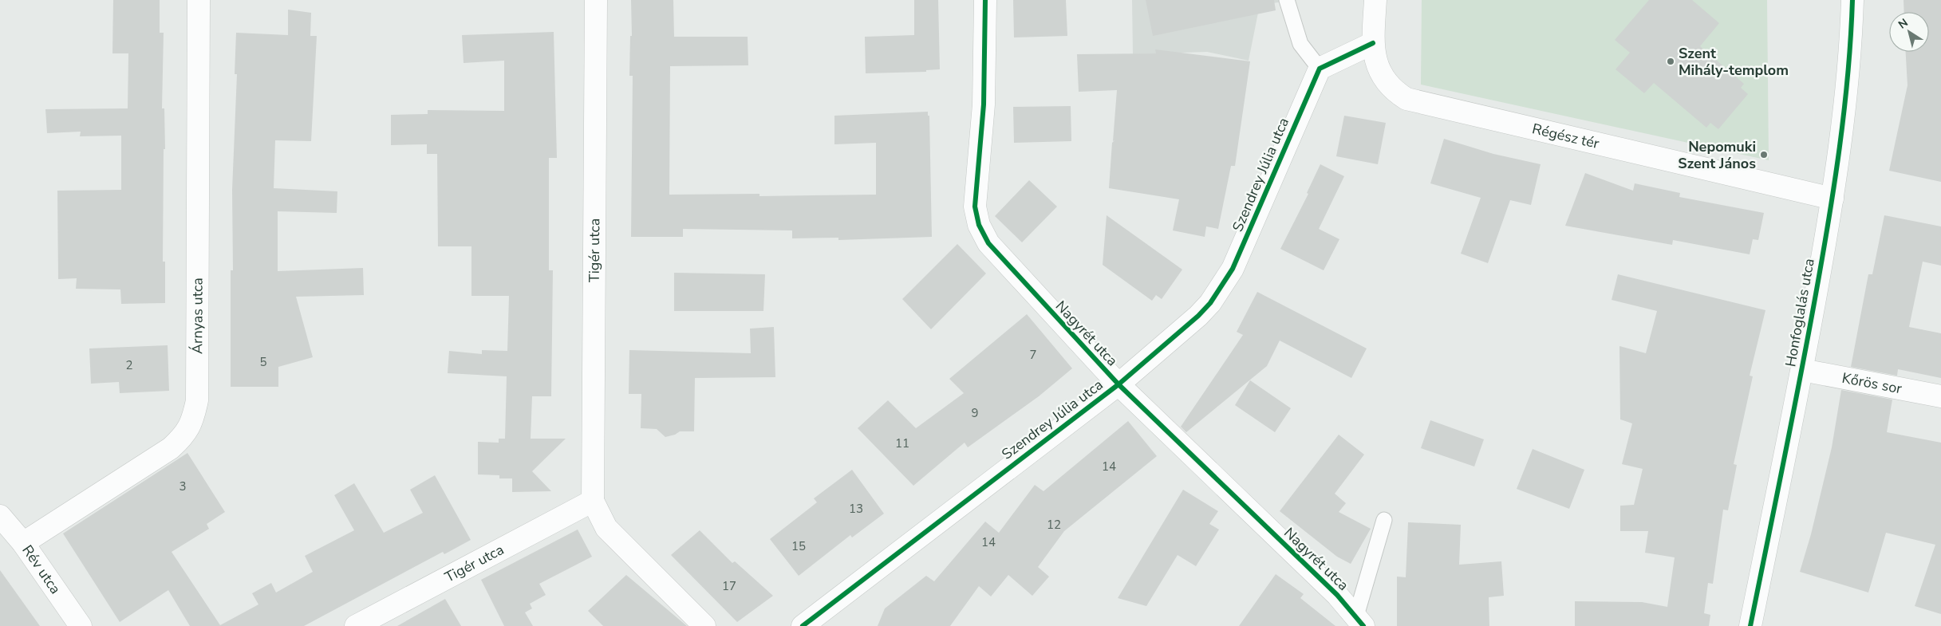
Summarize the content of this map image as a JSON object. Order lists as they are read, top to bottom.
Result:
{
  "streets": {
    "street": [
      "Régész tér",
      "Szendrey Júlia utca",
      "Tigér utca",
      "Honfoglalás utca",
      "Árnyas utca",
      "Nagyrét utca",
      "Kőrös sor",
      "Rév utca"
    ]
  },
  "crossings": [
    ["Régész tér", "Honfoglalás utca"],
    ["Szendrey Júlia utca", "Nagyrét utca"],
    ["Honfoglalás utca", "Kőrös sor"],
    ["Árnyas utca", "Rév utca"]
  ],
  "places": ["Szent Mihály-templom", "Nepomuki Szent János"],
  "house_numbers": [
    "7",
    "5",
    "2",
    "9",
    "11",
    "14",
    "3",
    "13",
    "12",
    "14",
    "15",
    "17"
  ],
  "north": "top left"
}
